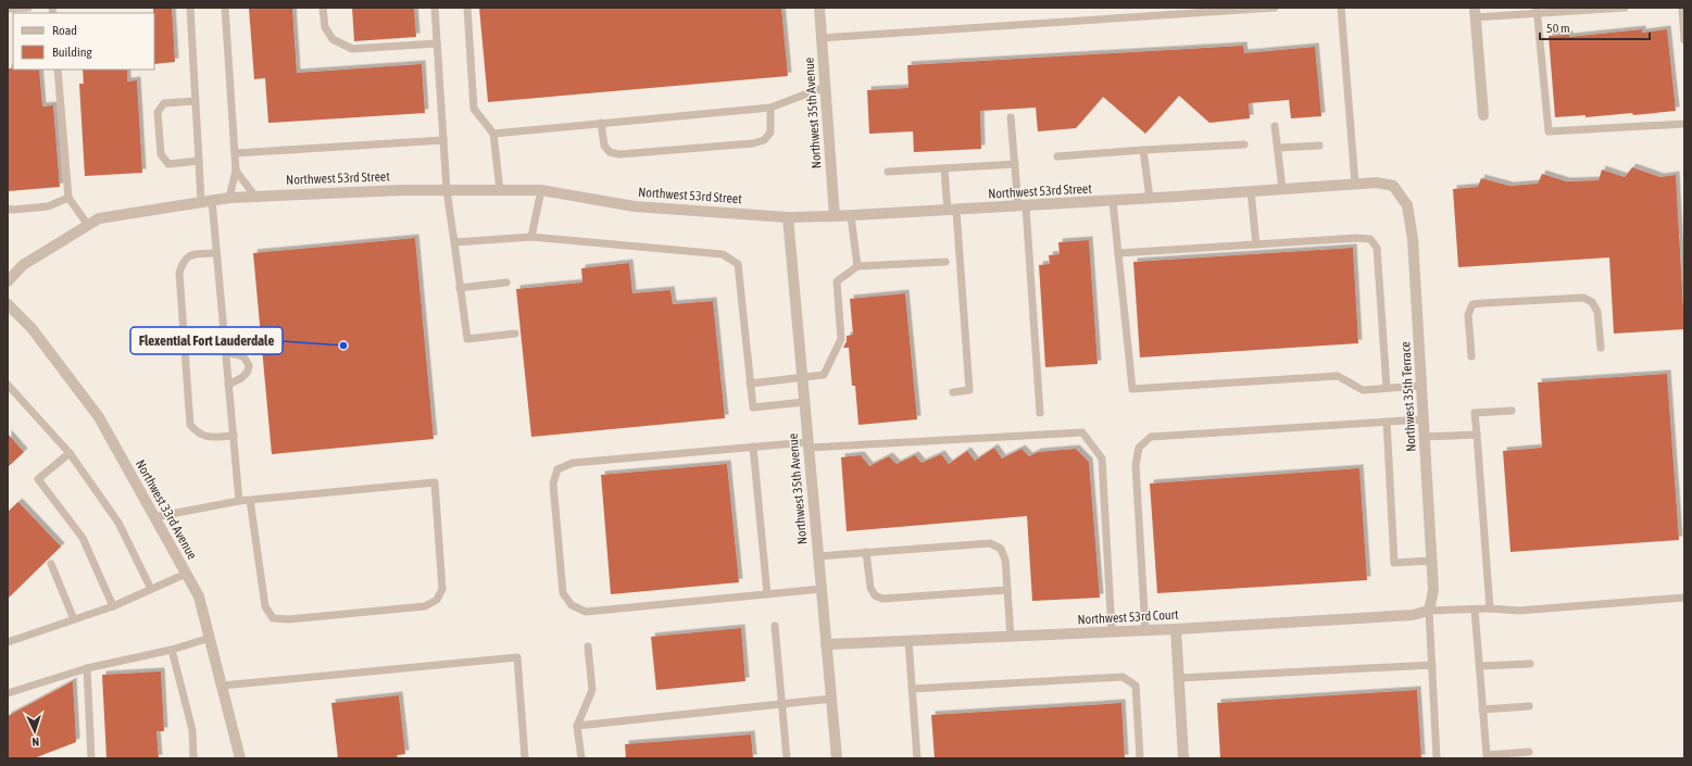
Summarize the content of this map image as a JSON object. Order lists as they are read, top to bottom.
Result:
{
  "streets": {
    "street": [
      "Northwest 35th Avenue",
      "Northwest 53rd Street",
      "Northwest 35th Terrace",
      "Northwest 33rd Avenue",
      "Northwest 53rd Court"
    ]
  },
  "crossings": [
    ["Northwest 35th Avenue", "Northwest 53rd Street"],
    ["Northwest 35th Avenue", "Northwest 53rd Court"],
    ["Northwest 53rd Street", "Northwest 35th Terrace"],
    ["Northwest 35th Terrace", "Northwest 53rd Court"]
  ],
  "places": ["Flexential Fort Lauderdale"],
  "legend": ["Road", "Building"],
  "scale_bar": "50 m",
  "north": "bottom"
}
